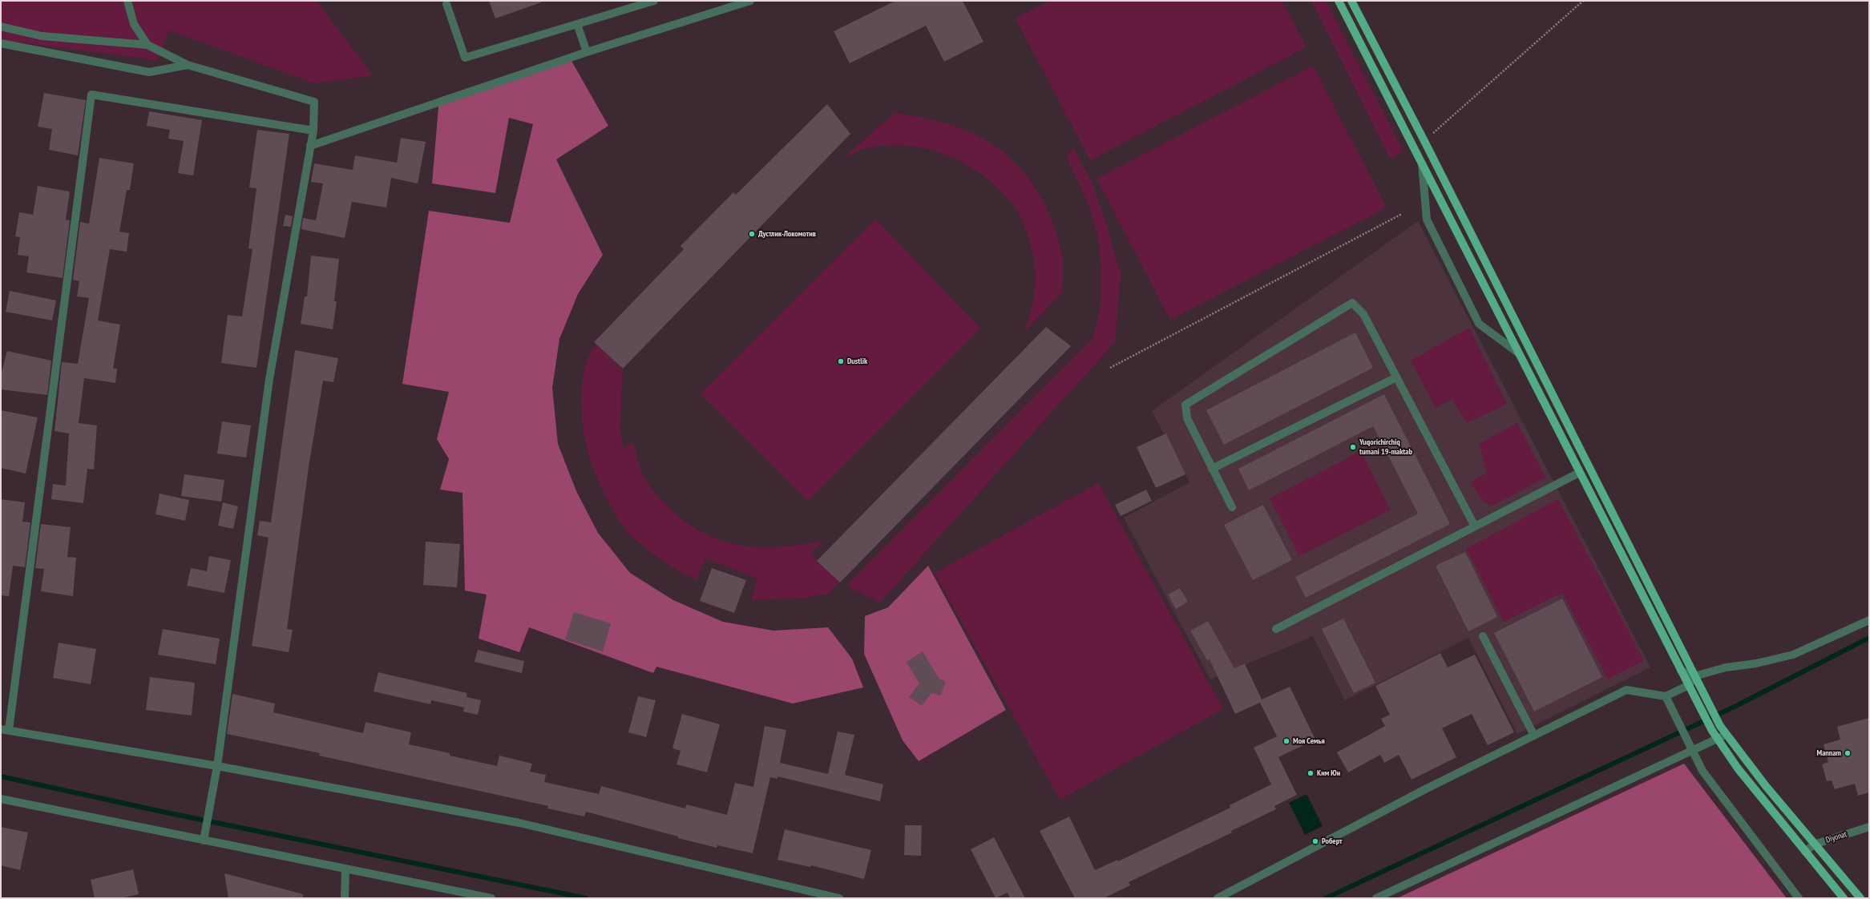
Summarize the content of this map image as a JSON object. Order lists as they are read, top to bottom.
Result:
{
  "streets": {
    "street": ["Diyonat"]
  },
  "places": [
    "Дустлик-Локомотив",
    "Dustlik",
    "Yuqorichirchiq tumani 19-maktab",
    "Моя Семья",
    "Mannam",
    "Ким Юн",
    "Роберт"
  ]
}
